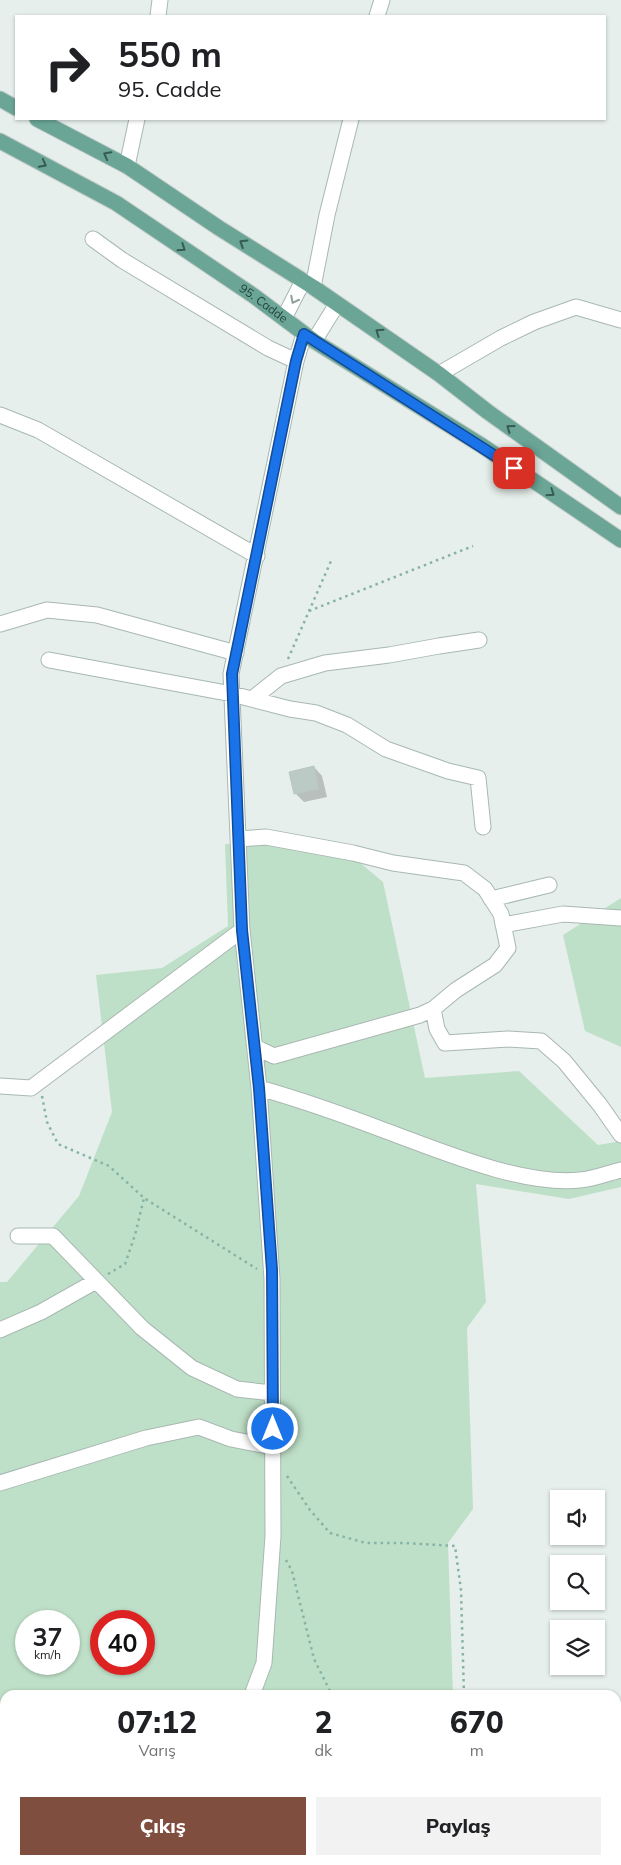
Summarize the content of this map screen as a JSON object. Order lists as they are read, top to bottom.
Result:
{
  "streets": {
    "main road": ["95. Cadde"]
  },
  "page": {
    "turn": ["550 m", "95. Cadde"],
    "speed": "37 km/h",
    "limit": "40",
    "eta": [
      "07:12",
      "Varış",
      "2",
      "dk",
      "670",
      "m"
    ],
    "buttons": ["Çıkış", "Paylaş"]
  }
}
